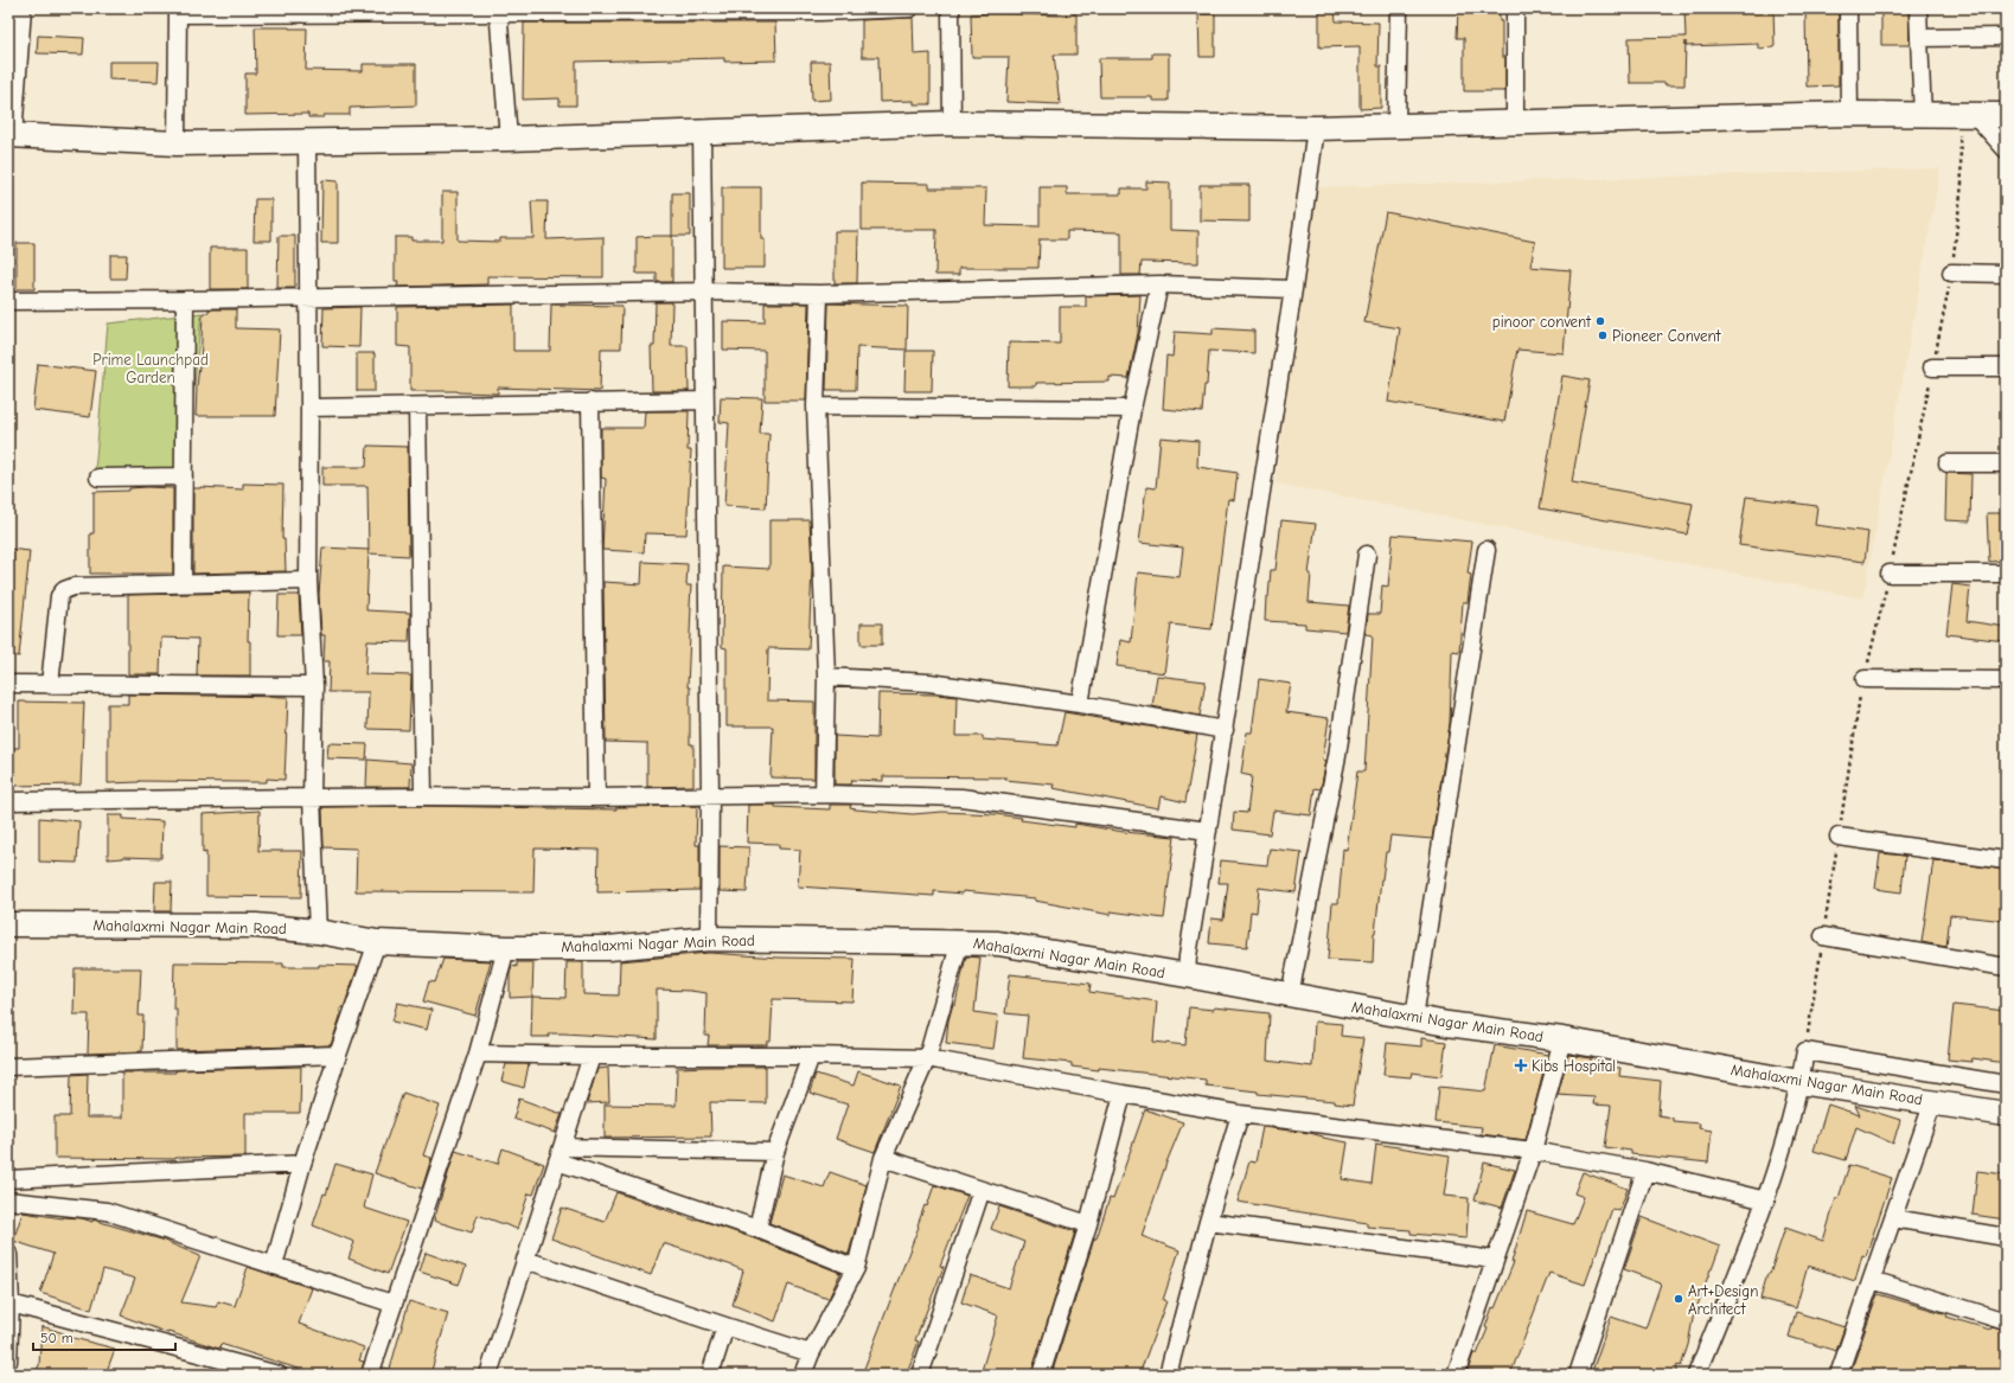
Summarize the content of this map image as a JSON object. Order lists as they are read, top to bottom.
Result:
{
  "streets": {
    "street": ["Mahalaxmi Nagar Main Road"]
  },
  "parks": ["Prime Launchpad Garden"],
  "places": {
    "other": ["pinoor convent", "Pioneer Convent", "Art+Design Architect"],
    "health": ["Kibs Hospital"]
  },
  "scale_bar": "50 m"
}
